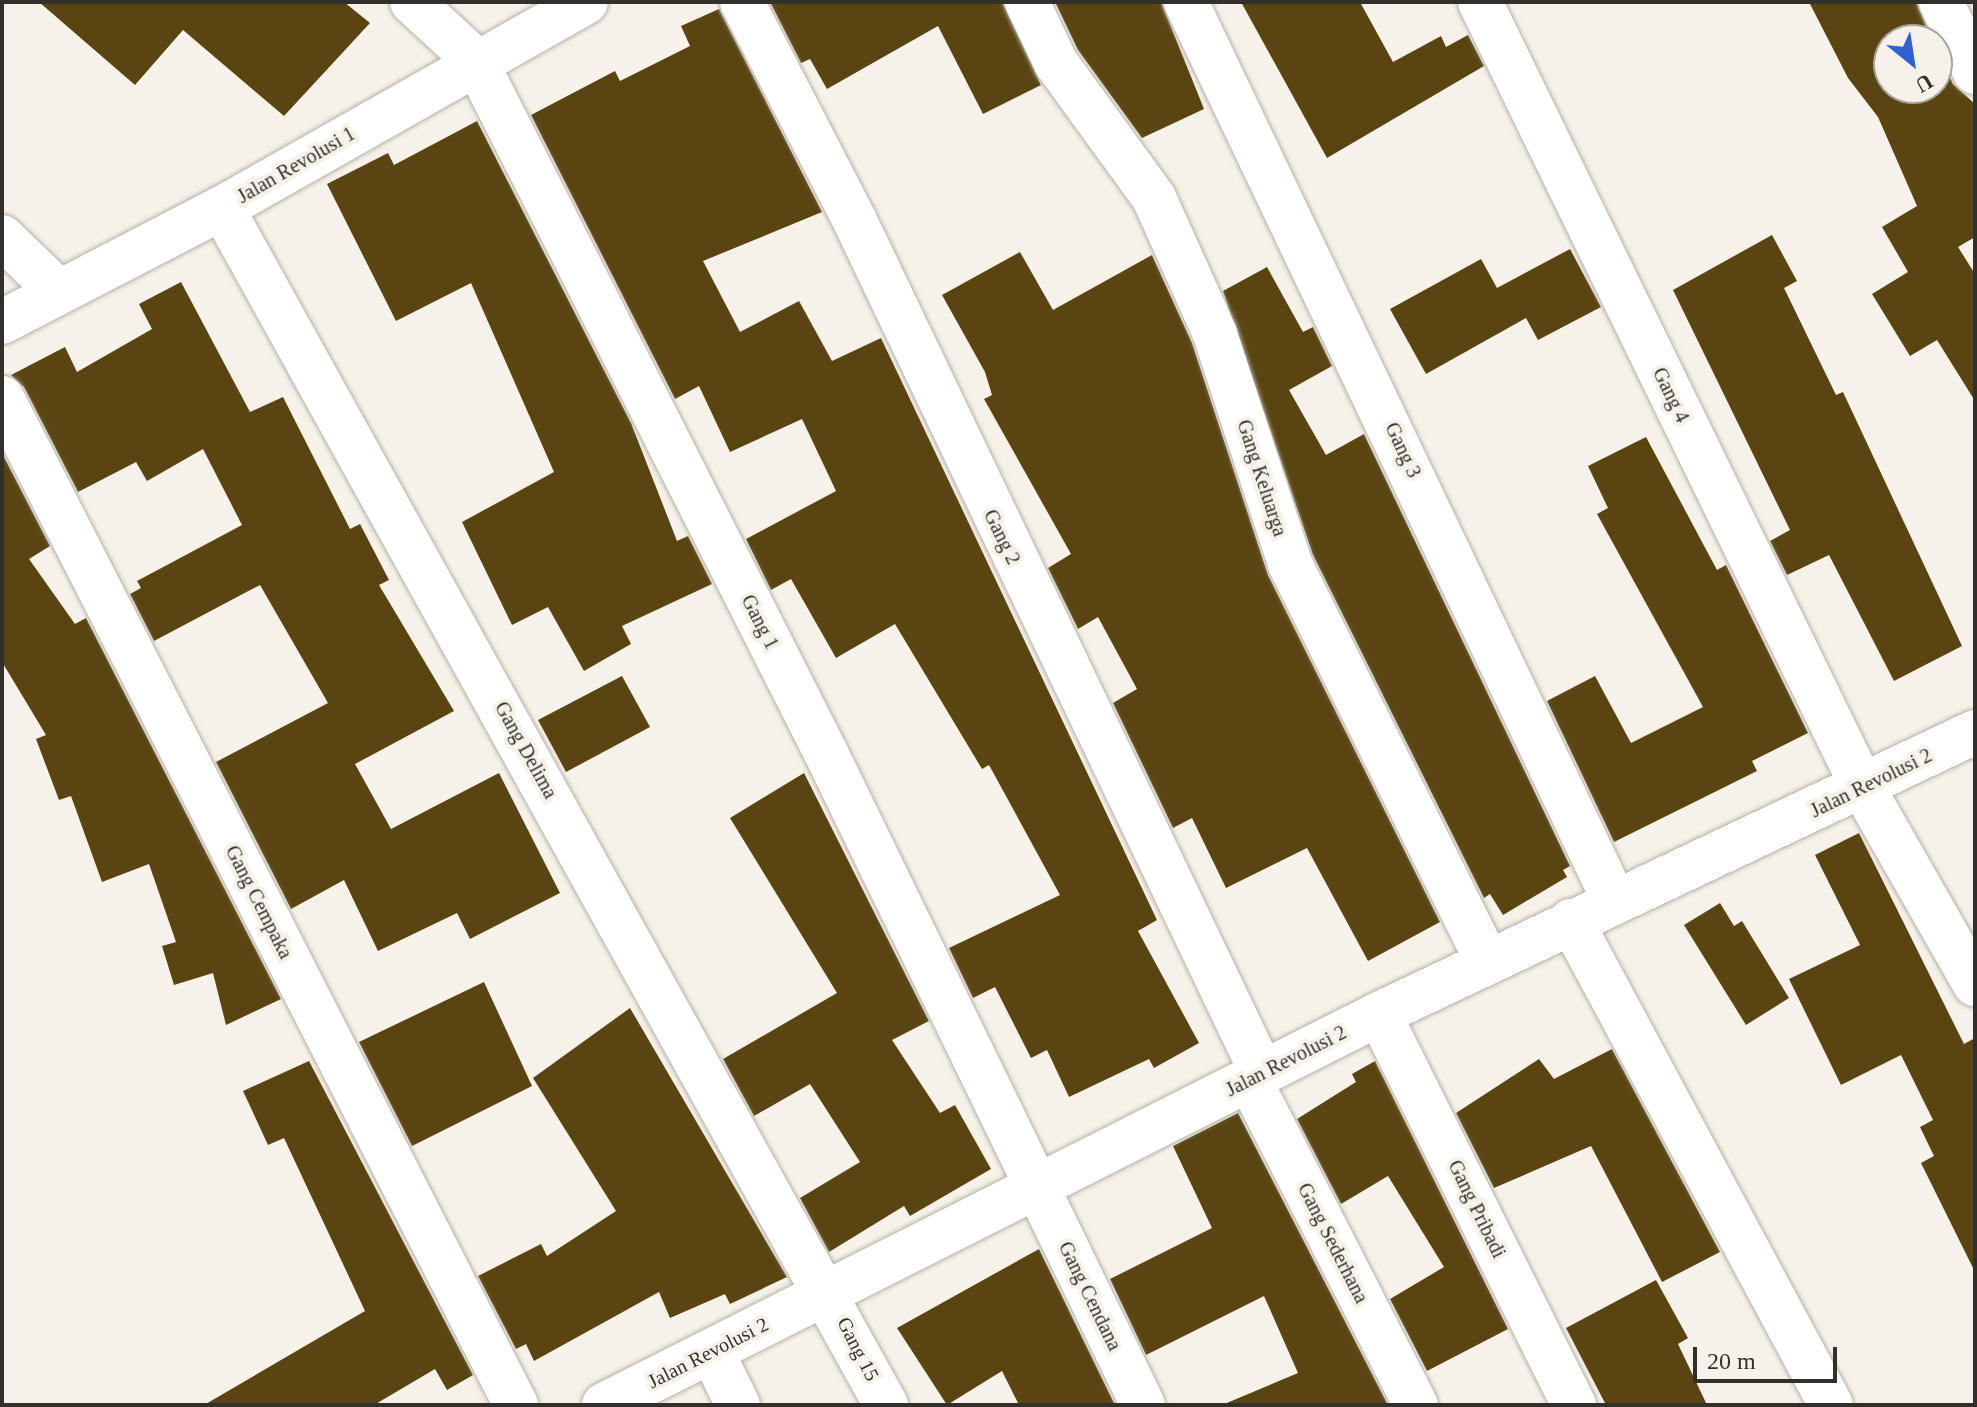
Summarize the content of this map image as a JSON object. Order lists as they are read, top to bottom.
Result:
{
  "streets": {
    "street": [
      "Jalan Revolusi 1",
      "Gang 4",
      "Gang 3",
      "Gang Keluarga",
      "Gang 2",
      "Gang 1",
      "Gang Delima",
      "Jalan Revolusi 2",
      "Gang Cempaka",
      "Gang Pribadi",
      "Gang Sederhana",
      "Gang Cendana",
      "Gang 15"
    ]
  },
  "crossings": [
    ["Jalan Revolusi 1", "Gang 1"],
    ["Jalan Revolusi 1", "Gang Delima"],
    ["Gang 4", "Jalan Revolusi 2"],
    ["Gang 3", "Jalan Revolusi 2"],
    ["Gang Keluarga", "Jalan Revolusi 2"],
    ["Gang 2", "Jalan Revolusi 2"],
    ["Gang 2", "Gang Sederhana"],
    ["Gang 1", "Jalan Revolusi 2"],
    ["Gang 1", "Gang Cendana"],
    ["Gang Delima", "Jalan Revolusi 2"],
    ["Gang Delima", "Gang 15"],
    ["Jalan Revolusi 2", "Gang Pribadi"],
    ["Jalan Revolusi 2", "Gang Sederhana"],
    ["Jalan Revolusi 2", "Gang Cendana"],
    ["Jalan Revolusi 2", "Gang 15"]
  ],
  "scale_bar": "20 m",
  "north": "bottom right"
}
